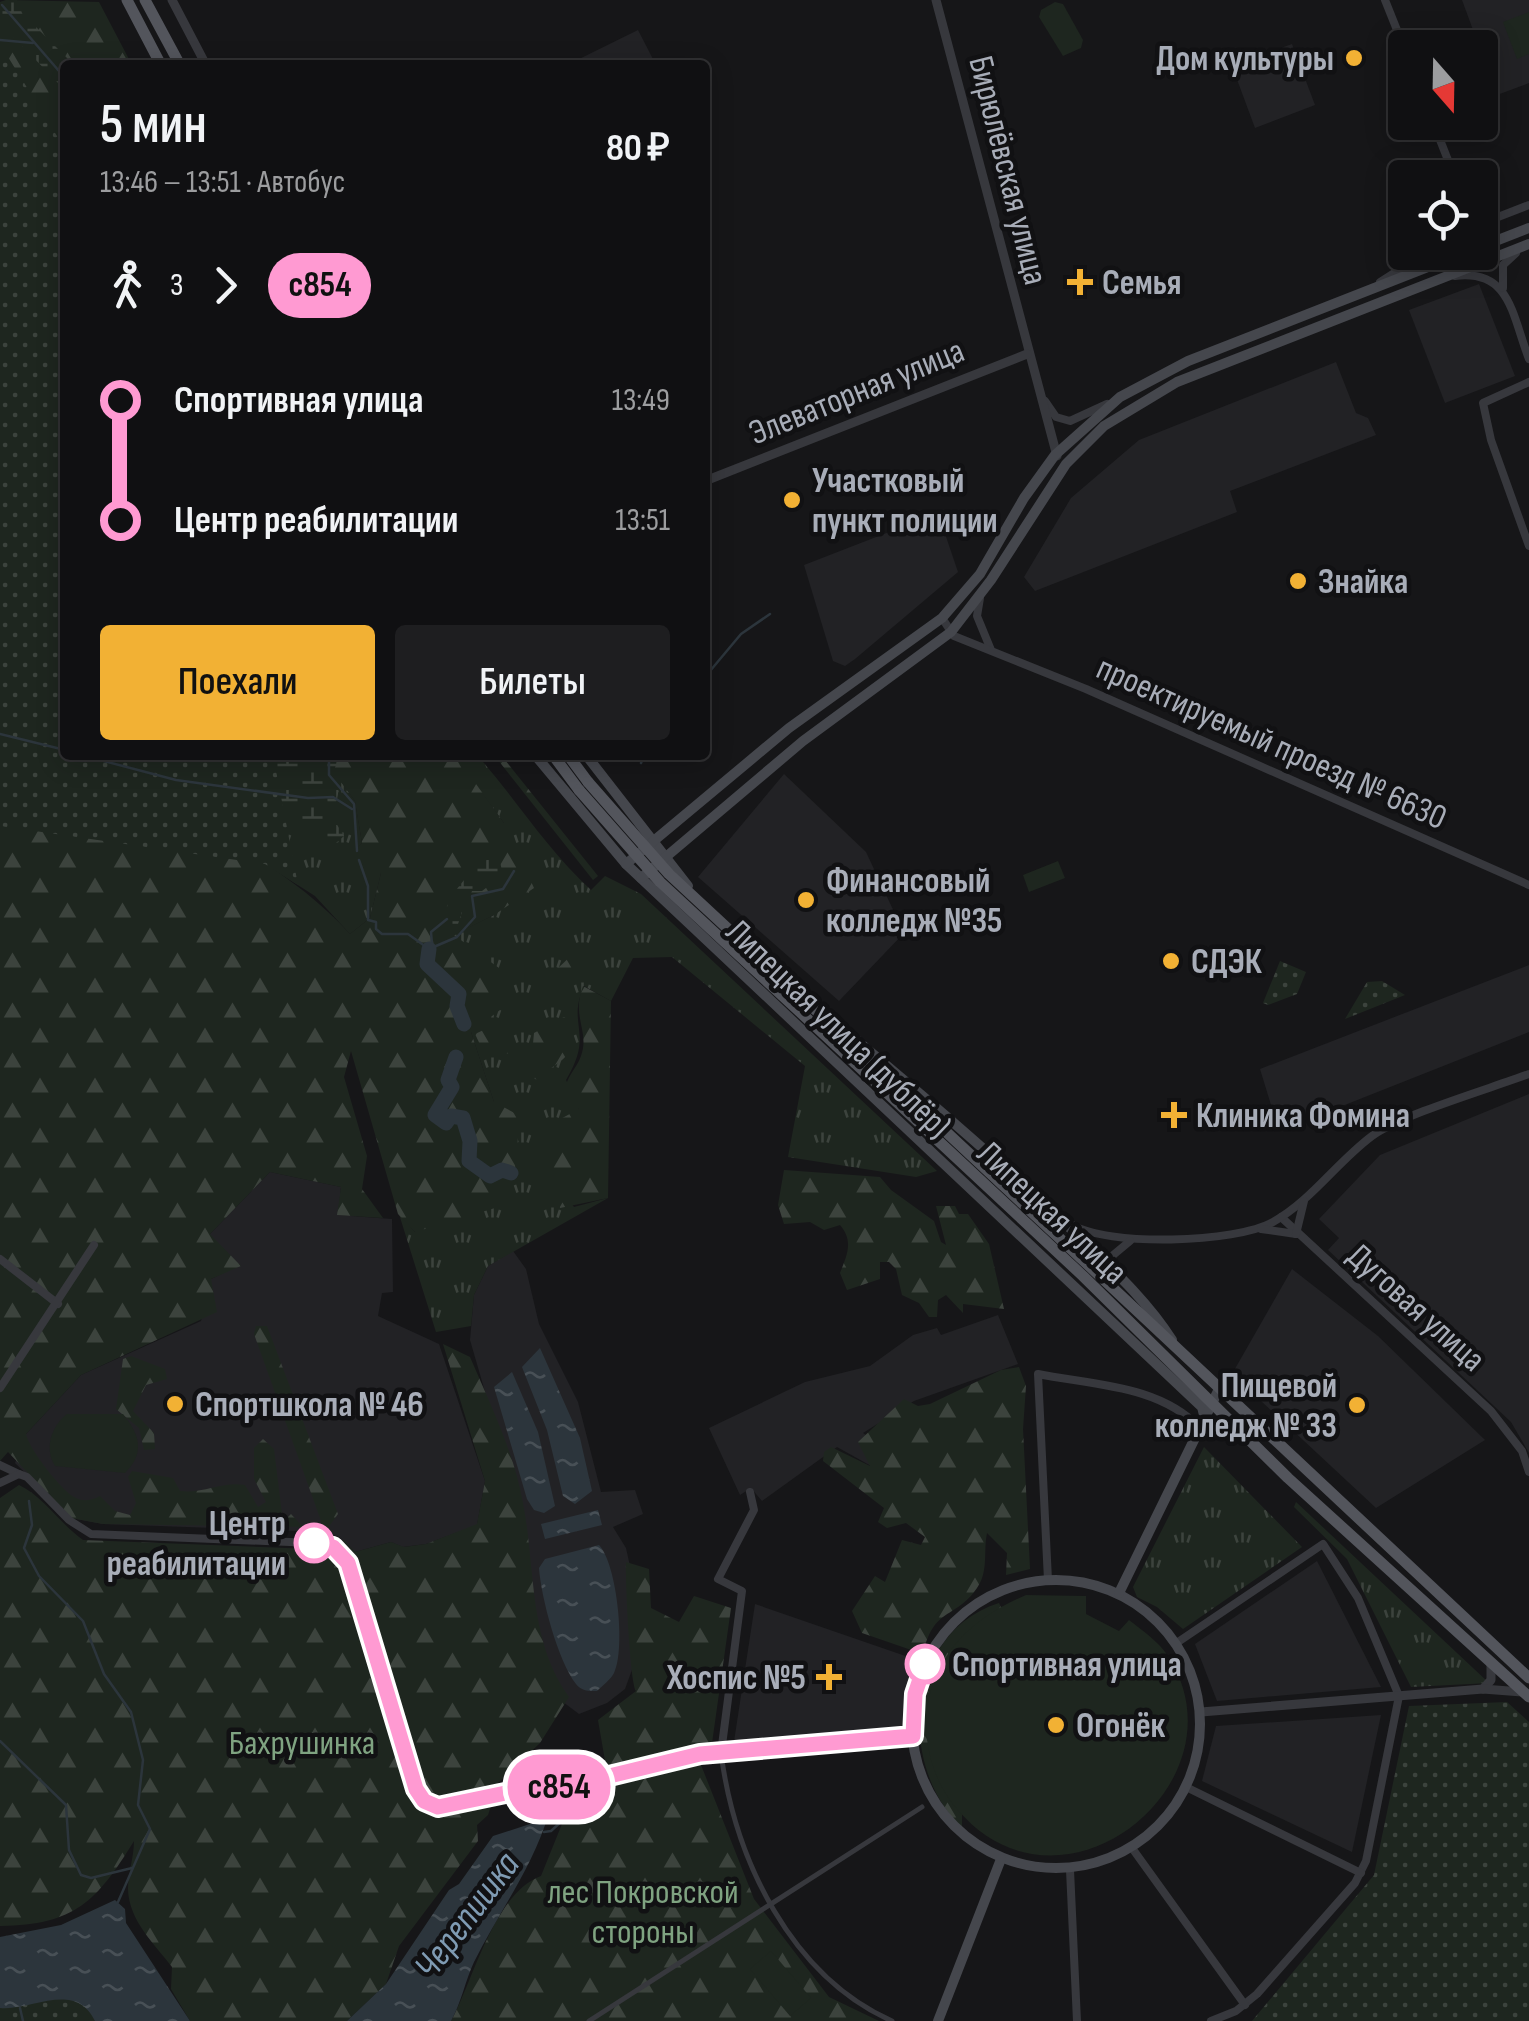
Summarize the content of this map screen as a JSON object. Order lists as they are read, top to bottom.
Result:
{
  "streets": {
    "main road": ["Липецкая улица (дублёр)", "Липецкая улица"],
    "street": [
      "Бирюлёвская улица",
      "Элеваторная улица",
      "проектируемый проезд № 6630",
      "Дуговая улица"
    ]
  },
  "crossings": [
    ["Бирюлёвская улица", "Элеваторная улица"],
    ["Липецкая улица (дублёр)", "Липецкая улица"]
  ],
  "water": ["Черепишка"],
  "parks": ["Бахрушинка", "лес Покровской стороны"],
  "places": {
    "other": [
      "Дом культуры",
      "Участковый пункт полиции",
      "Знайка",
      "Финансовый колледж №35",
      "СДЭК",
      "Спортшкола № 46",
      "Пищевой колледж № 33",
      "Центр реабилитации",
      "Спортивная улица",
      "Огонёк"
    ],
    "health": ["Семья", "Клиника Фомина", "Хоспис №5"]
  },
  "lines": ["bus line с854"],
  "north": "bottom",
  "page": {
    "on_map": "с854",
    "heading": ["5 мин", "13:46 – 13:51 · Автобус", "80 ₽"],
    "legs": ["3", "с854"],
    "list": [
      {
        "name": "Спортивная улица",
        "value": "13:49"
      },
      {
        "name": "Центр реабилитации",
        "value": "13:51"
      }
    ],
    "buttons": ["Поехали", "Билеты"]
  }
}
